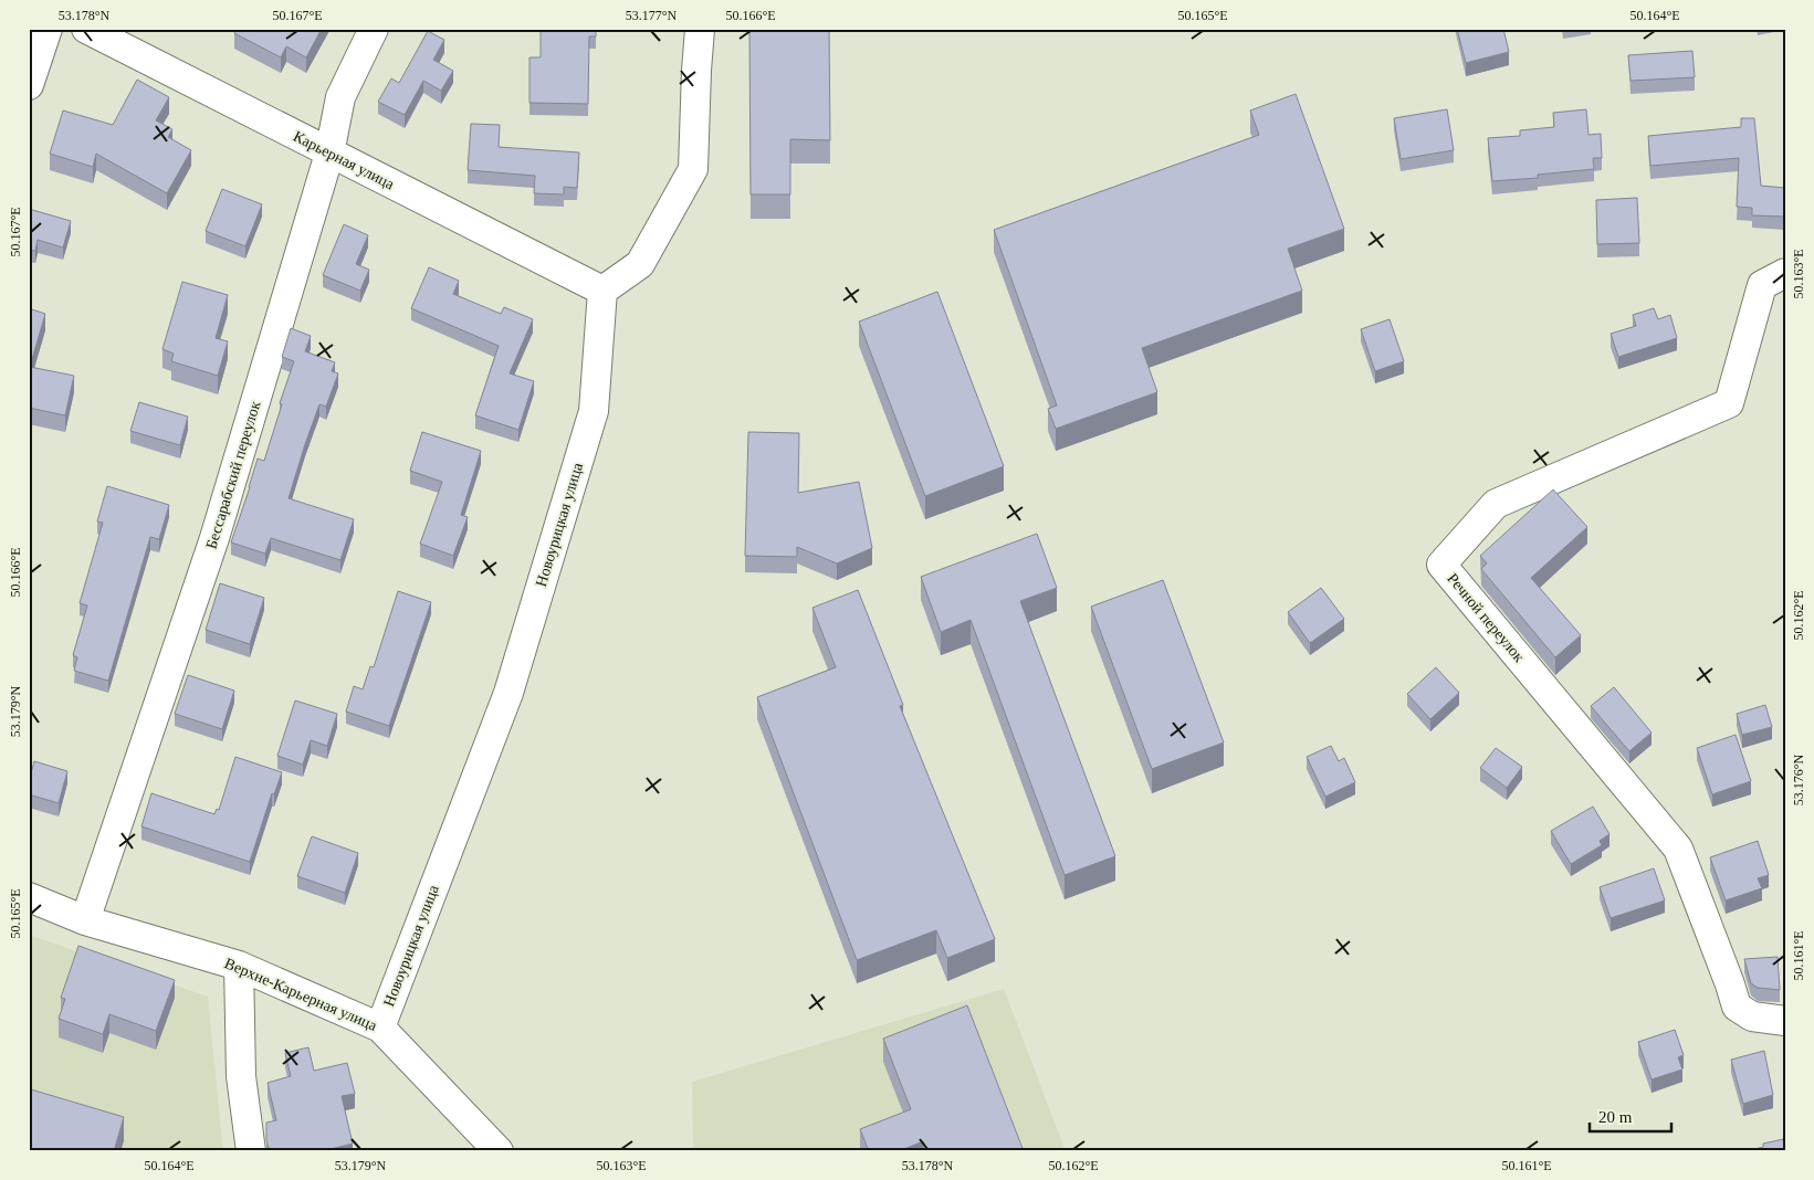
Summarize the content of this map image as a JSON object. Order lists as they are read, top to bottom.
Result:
{
  "streets": {
    "street": [
      "Карьерная улица",
      "Бессарабский переулок",
      "Новоурицкая улица",
      "Речной переулок",
      "Верхне-Карьерная улица"
    ]
  },
  "crossings": [
    ["Карьерная улица", "Бессарабский переулок"],
    ["Карьерная улица", "Новоурицкая улица"],
    ["Бессарабский переулок", "Верхне-Карьерная улица"],
    ["Новоурицкая улица", "Верхне-Карьерная улица"]
  ],
  "scale_bar": "20 m",
  "coordinates": [
    "53.178°N",
    "50.167°E",
    "53.177°N",
    "50.166°E",
    "50.165°E",
    "50.164°E",
    "50.163°E",
    "50.162°E",
    "53.179°N",
    "53.176°N",
    "50.161°E"
  ]
}
